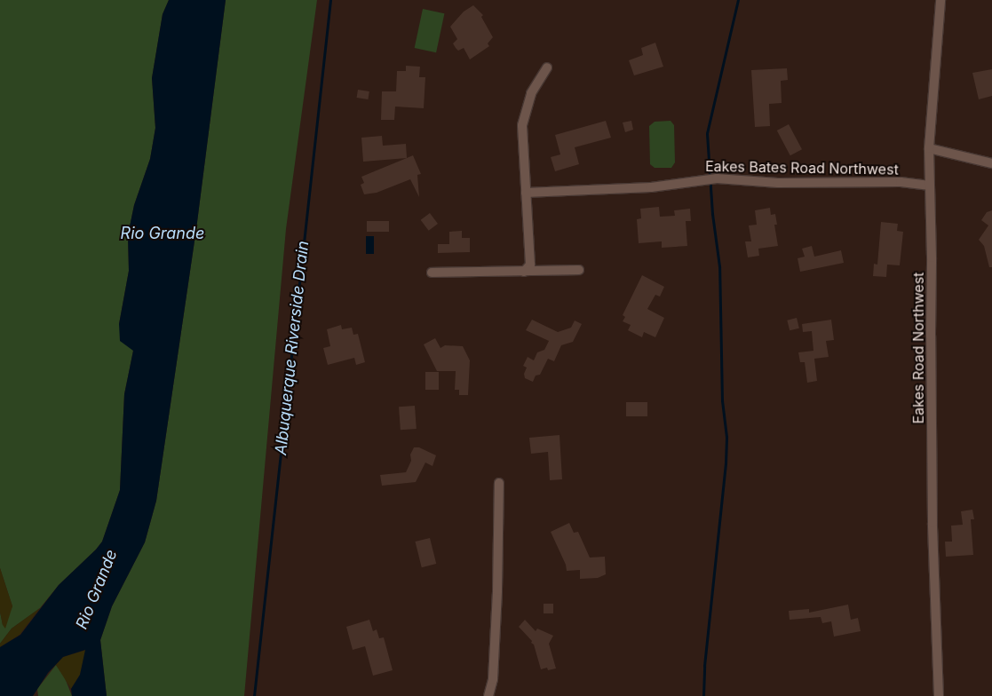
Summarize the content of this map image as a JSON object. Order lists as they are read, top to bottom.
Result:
{
  "streets": {
    "street": ["Eakes Bates Road Northwest", "Eakes Road Northwest"]
  },
  "crossings": [
    ["Eakes Bates Road Northwest", "Eakes Road Northwest"]
  ],
  "water": ["Rio Grande", "Albuquerque Riverside Drain"]
}
